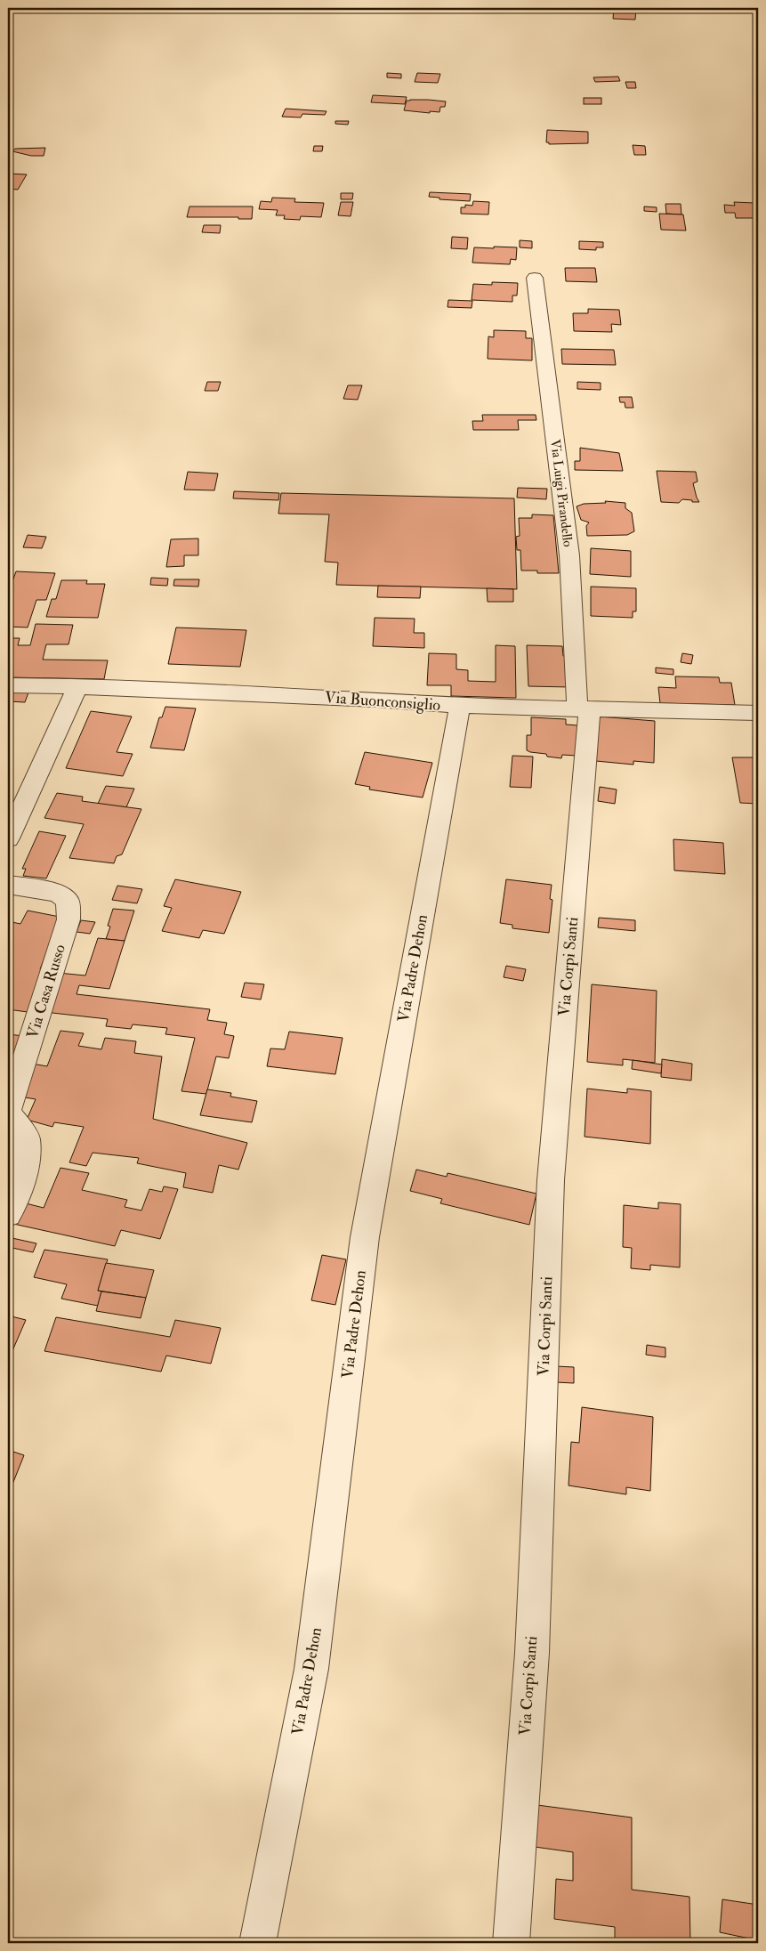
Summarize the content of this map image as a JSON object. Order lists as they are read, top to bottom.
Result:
{
  "streets": {
    "street": [
      "Via Luigi Pirandello",
      "Via Buonconsiglio",
      "Via Corpi Santi",
      "Via Padre Dehon",
      "Via Casa Russo"
    ]
  },
  "crossings": [
    ["Via Luigi Pirandello", "Via Buonconsiglio"],
    ["Via Luigi Pirandello", "Via Corpi Santi"],
    ["Via Buonconsiglio", "Via Corpi Santi"],
    ["Via Buonconsiglio", "Via Padre Dehon"]
  ]
}
